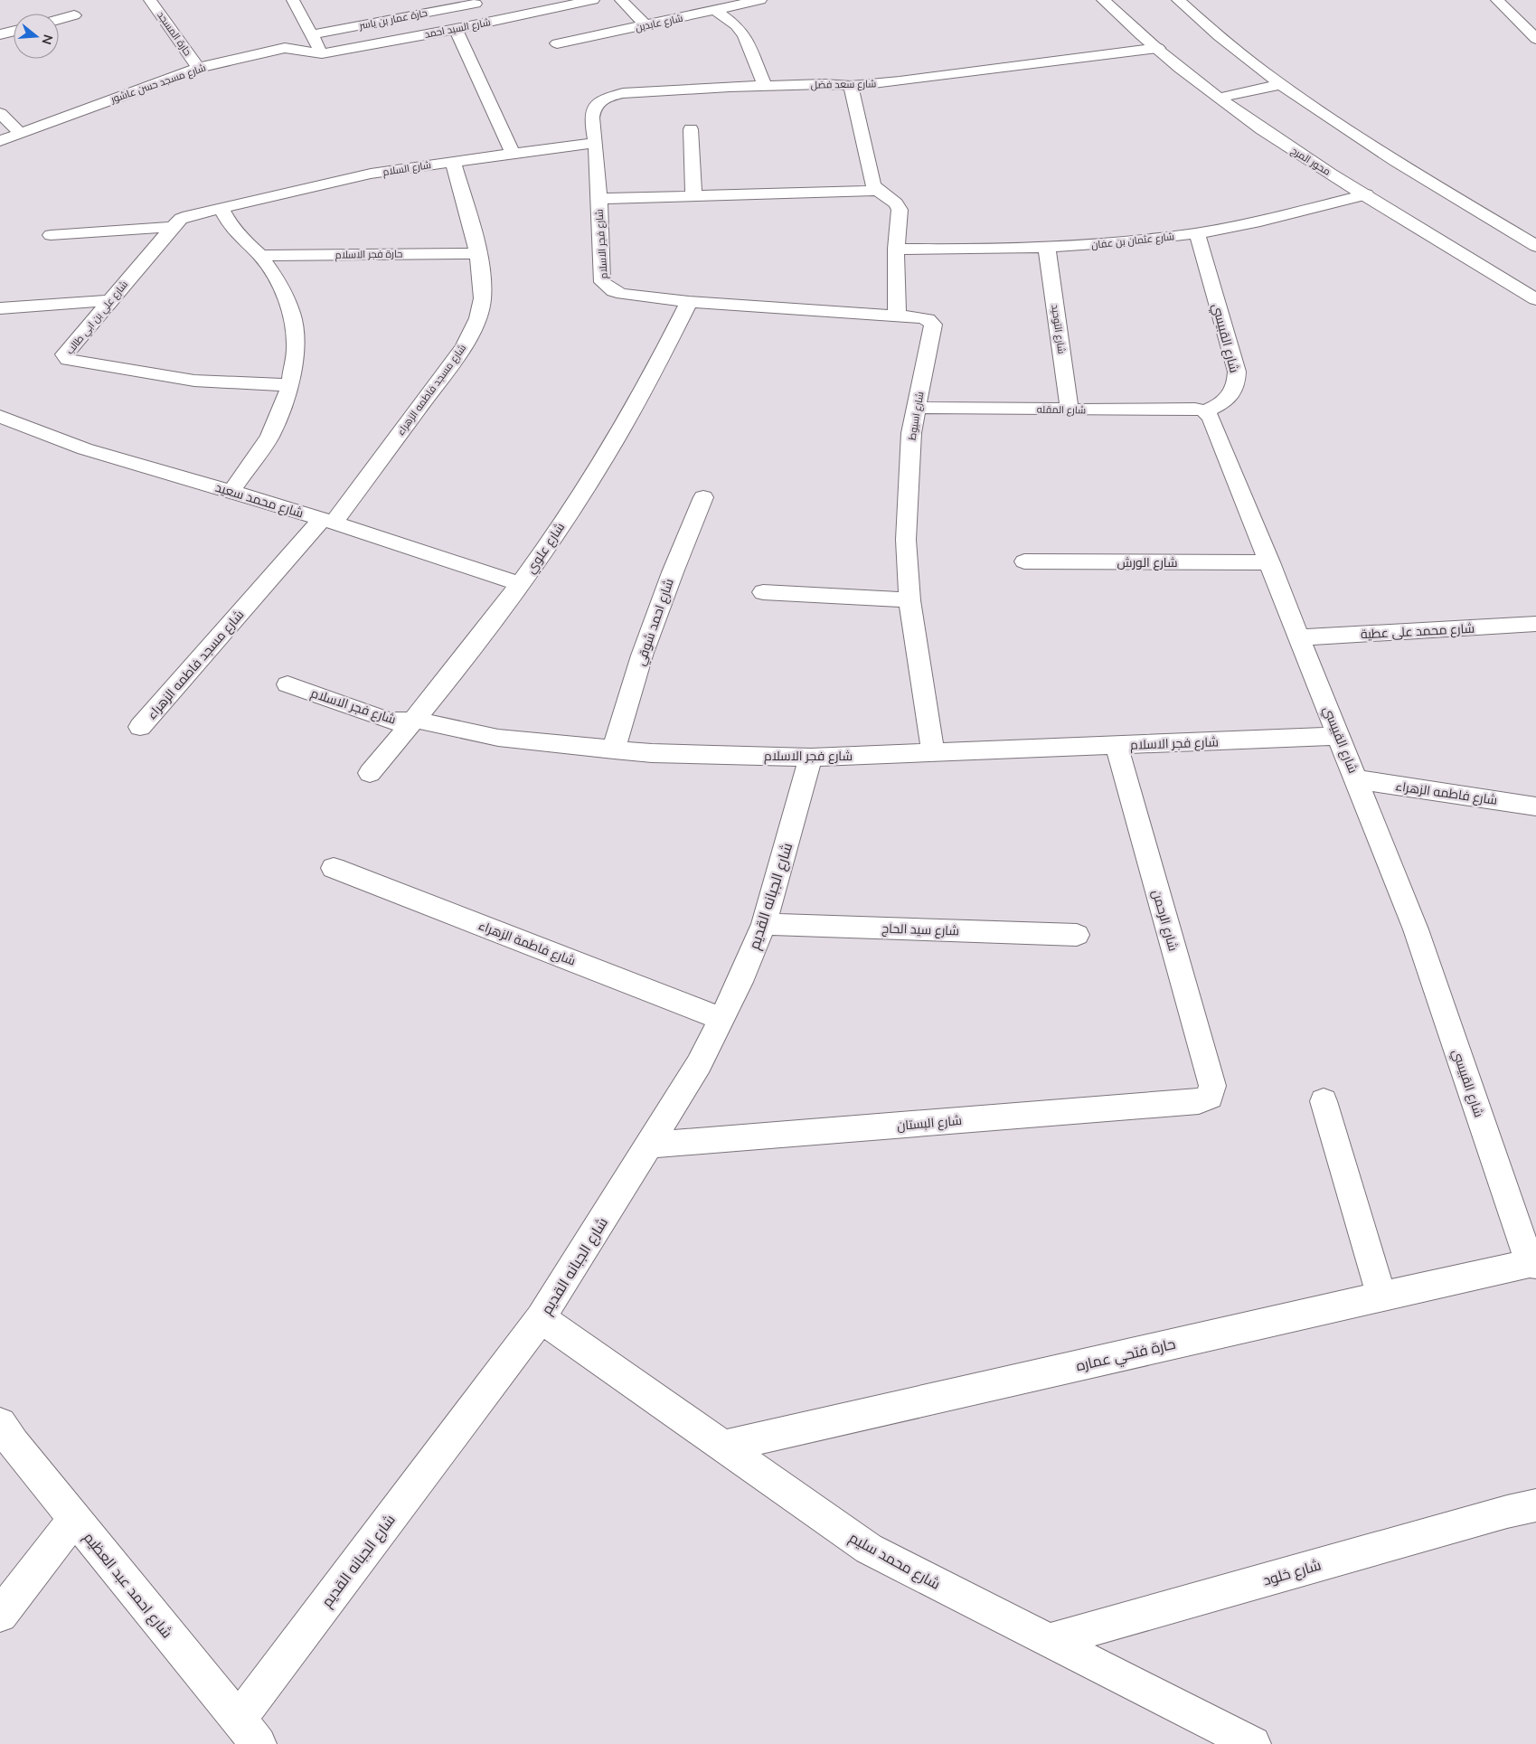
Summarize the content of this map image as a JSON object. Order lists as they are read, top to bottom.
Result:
{
  "streets": {
    "street": [
      "حارة عمار بن ياسر",
      "شارع عابدين",
      "شارع السيد احمد",
      "حارة المسجد",
      "شارع مسجد حسن عاشور",
      "شارع سعد فضل",
      "محور المرج",
      "شارع السلام",
      "شارع عثمان بن عفان",
      "شارع فجر الاسلام",
      "حارة فجر الاسلام",
      "شارع علي بن ابي طالب",
      "شارع التوحيد",
      "شارع القبيسي",
      "شارع مسجد فاطمه الزهراء",
      "شارع المقله",
      "شارع اسيوط",
      "شارع محمد سعيد",
      "شارع علوي",
      "شارع الورش",
      "شارع احمد شوقي",
      "شارع محمد على عطية",
      "شارع فاطمه الزهراء",
      "شارع الجبانه القديم",
      "شارع الرحمن",
      "شارع سيد الحاج",
      "شارع فاطمة الزهراء",
      "شارع البستان",
      "حارة فتحي عماره",
      "شارع محمد سليم",
      "شارع خلود",
      "شارع احمد عبد العظيم"
    ]
  },
  "crossings": [
    ["شارع السيد احمد", "شارع مسجد حسن عاشور"],
    ["حارة المسجد", "شارع مسجد حسن عاشور"],
    ["شارع سعد فضل", "محور المرج"],
    ["شارع سعد فضل", "شارع السلام"],
    ["شارع سعد فضل", "شارع فجر الاسلام"],
    ["محور المرج", "شارع عثمان بن عفان"],
    ["شارع السلام", "شارع فجر الاسلام"],
    ["شارع السلام", "شارع علي بن ابي طالب"],
    ["شارع السلام", "شارع مسجد فاطمه الزهراء"],
    ["شارع عثمان بن عفان", "شارع التوحيد"],
    ["شارع عثمان بن عفان", "شارع القبيسي"],
    ["شارع فجر الاسلام", "شارع القبيسي"],
    ["شارع فجر الاسلام", "شارع اسيوط"],
    ["شارع فجر الاسلام", "شارع علوي"],
    ["شارع فجر الاسلام", "شارع احمد شوقي"],
    ["شارع فجر الاسلام", "شارع الجبانه القديم"],
    ["شارع فجر الاسلام", "شارع الرحمن"],
    ["حارة فجر الاسلام", "شارع مسجد فاطمه الزهراء"],
    ["شارع التوحيد", "شارع المقله"],
    ["شارع القبيسي", "شارع المقله"],
    ["شارع القبيسي", "شارع الورش"],
    ["شارع القبيسي", "شارع محمد على عطية"],
    ["شارع القبيسي", "شارع فاطمه الزهراء"],
    ["شارع القبيسي", "حارة فتحي عماره"],
    ["شارع مسجد فاطمه الزهراء", "شارع محمد سعيد"],
    ["شارع المقله", "شارع اسيوط"],
    ["شارع اسيوط", "شارع علوي"],
    ["شارع محمد سعيد", "شارع علوي"],
    ["شارع الجبانه القديم", "شارع سيد الحاج"],
    ["شارع الجبانه القديم", "شارع فاطمة الزهراء"],
    ["شارع الجبانه القديم", "شارع البستان"],
    ["شارع الجبانه القديم", "شارع محمد سليم"],
    ["شارع الجبانه القديم", "شارع احمد عبد العظيم"],
    ["شارع الرحمن", "شارع البستان"],
    ["حارة فتحي عماره", "شارع محمد سليم"],
    ["شارع محمد سليم", "شارع خلود"]
  ],
  "north": "right"
}
